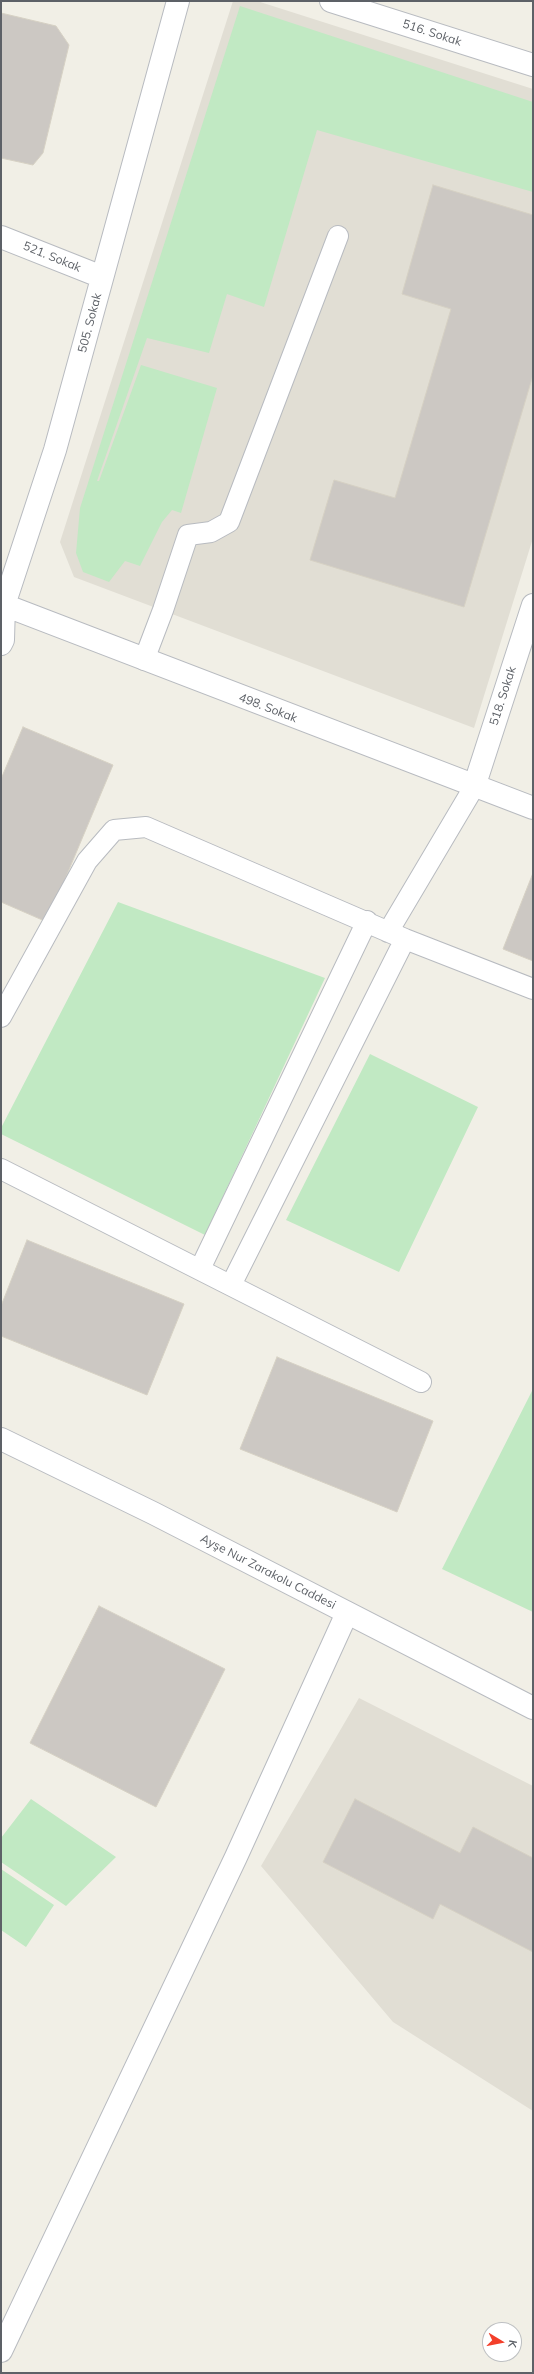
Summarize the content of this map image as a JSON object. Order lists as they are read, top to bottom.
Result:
{
  "streets": {
    "street": [
      "516. Sokak",
      "521. Sokak",
      "505. Sokak",
      "518. Sokak",
      "498. Sokak",
      "Ayşe Nur Zarakolu Caddesi"
    ]
  },
  "crossings": [
    ["521. Sokak", "505. Sokak"],
    ["505. Sokak", "498. Sokak"],
    ["518. Sokak", "498. Sokak"]
  ],
  "north": "right"
}
